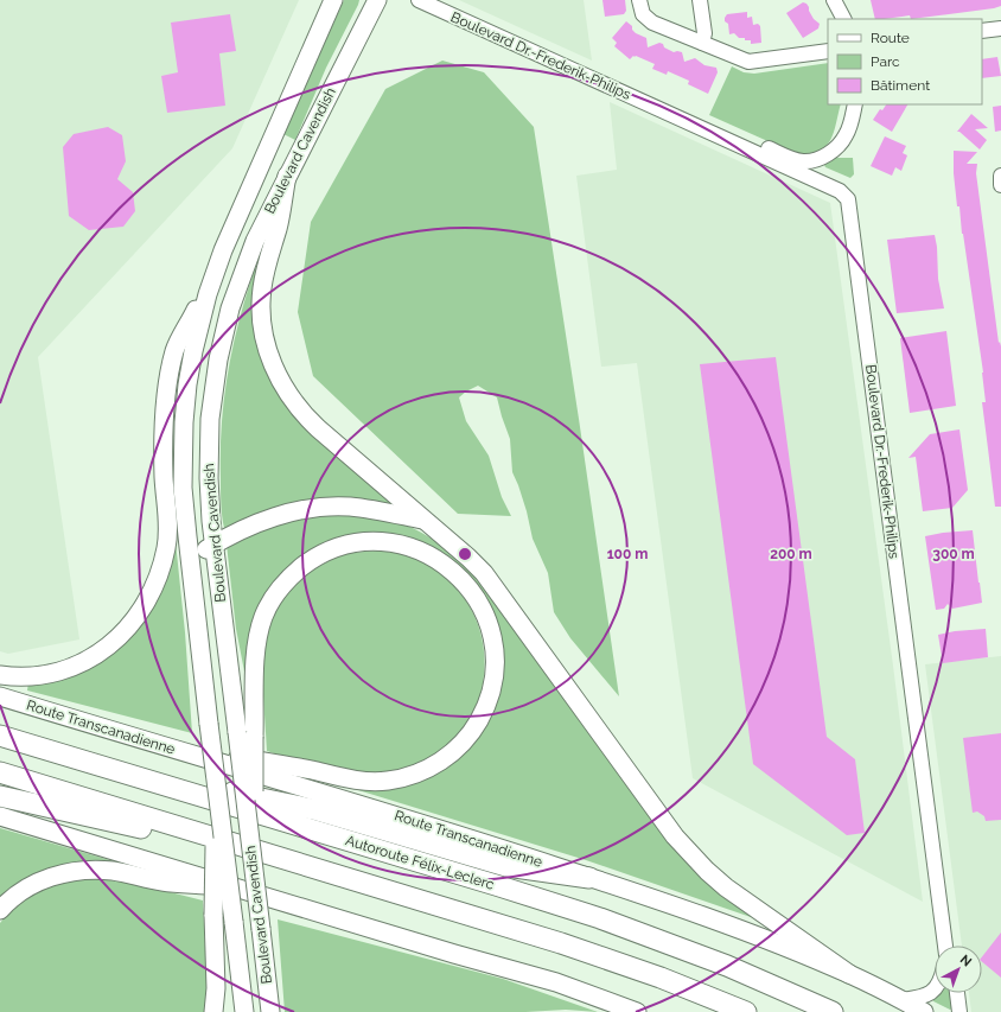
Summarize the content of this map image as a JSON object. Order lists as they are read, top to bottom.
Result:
{
  "streets": {
    "highway": ["Autoroute Félix-Leclerc"],
    "main road": ["Boulevard Cavendish", "Route Transcanadienne"],
    "street": ["Boulevard Dr.-Frederik-Philips"]
  },
  "legend": ["Route", "Parc", "Bâtiment"],
  "north": "top right",
  "rings": ["100 m", "200 m", "300 m"]
}
